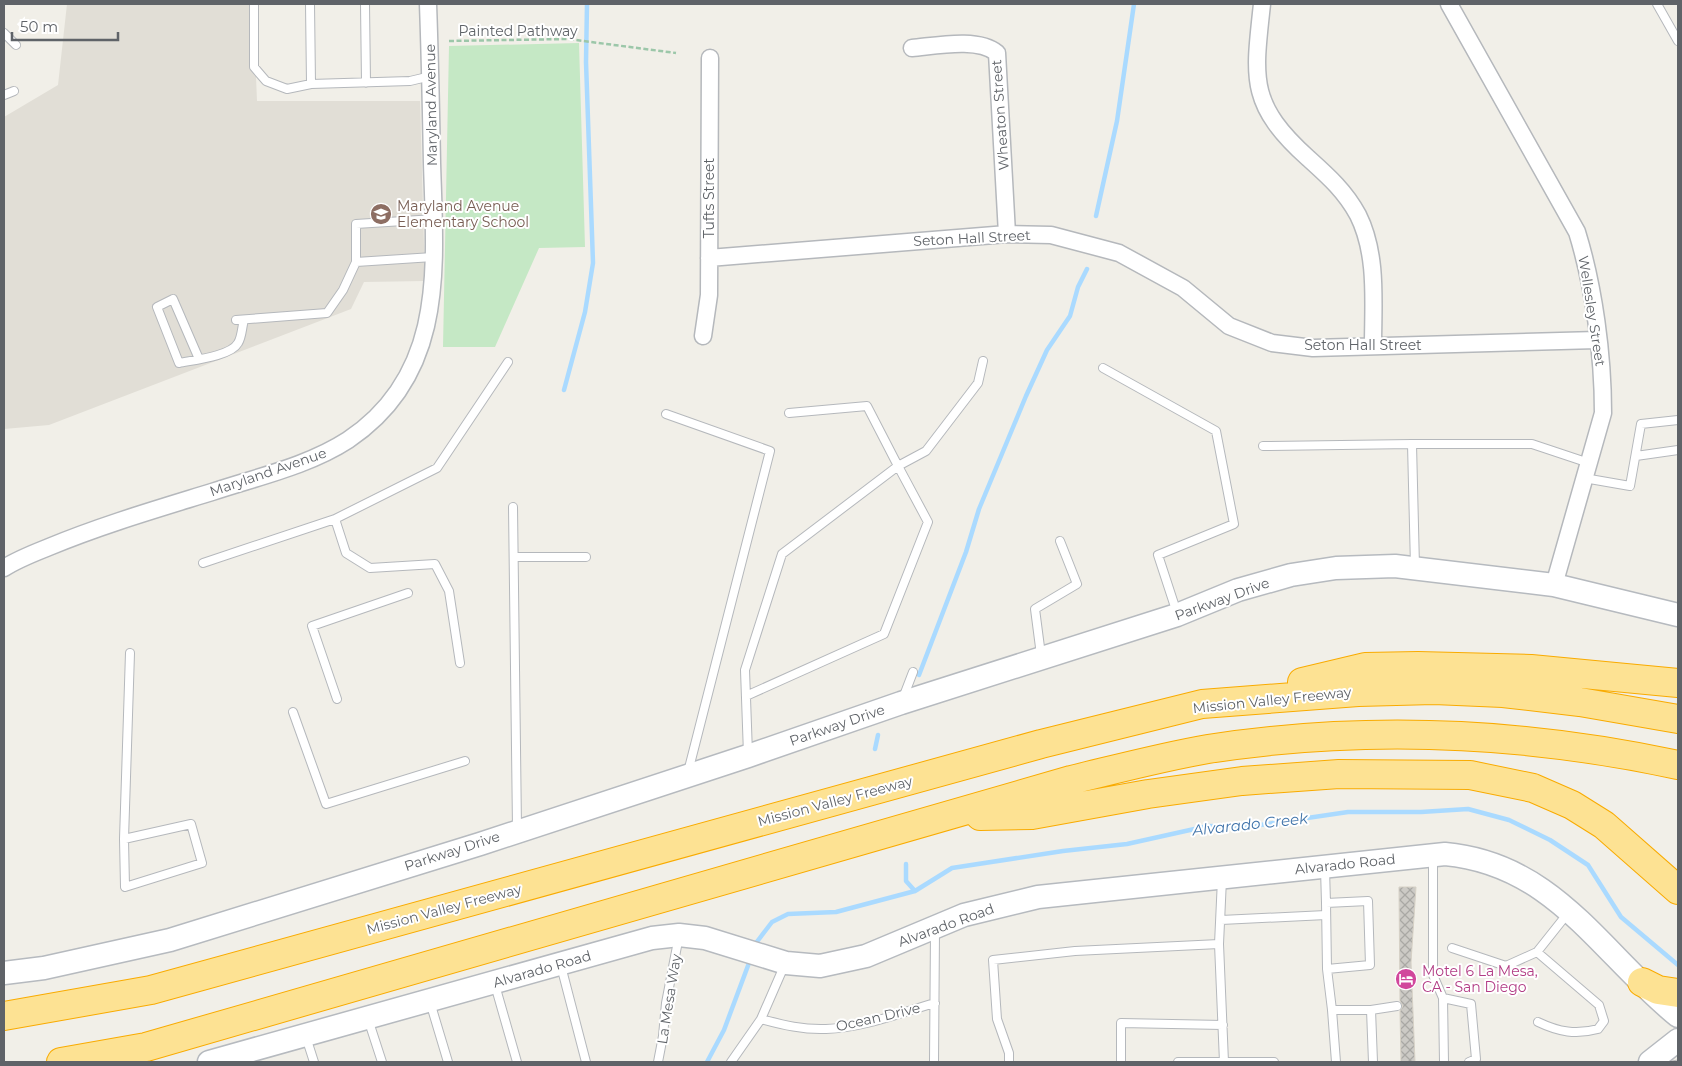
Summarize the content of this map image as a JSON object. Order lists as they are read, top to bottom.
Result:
{
  "streets": {
    "highway": ["Mission Valley Freeway"],
    "street": [
      "Maryland Avenue",
      "Wheaton Street",
      "Tufts Street",
      "Seton Hall Street",
      "Wellesley Street",
      "Parkway Drive",
      "Alvarado Road"
    ],
    "lane": ["La Mesa Way", "Ocean Drive"],
    "path": ["Painted Pathway"]
  },
  "crossings": [
    ["Wheaton Street", "Seton Hall Street"],
    ["Tufts Street", "Seton Hall Street"],
    ["Seton Hall Street", "Wellesley Street"],
    ["Wellesley Street", "Parkway Drive"],
    ["Alvarado Road", "La Mesa Way"]
  ],
  "water": ["Alvarado Creek"],
  "places": {
    "school or university": ["Maryland Avenue Elementary School"],
    "hotel": ["Motel 6 La Mesa, CA - San Diego"]
  },
  "scale_bar": "50 m"
}
